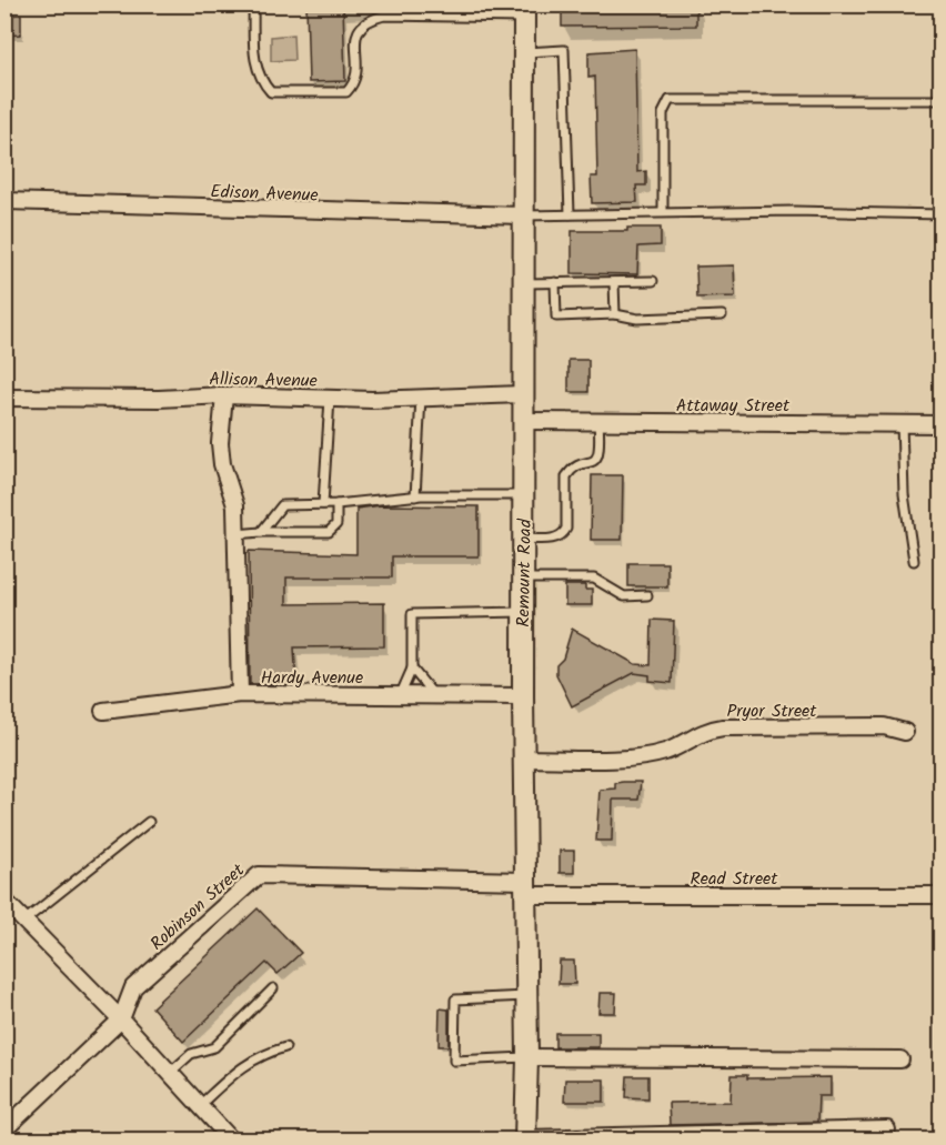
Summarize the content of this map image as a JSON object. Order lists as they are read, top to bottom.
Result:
{
  "streets": {
    "main road": ["Remount Road"],
    "street": [
      "Edison Avenue",
      "Allison Avenue",
      "Attaway Street",
      "Hardy Avenue",
      "Pryor Street",
      "Read Street",
      "Robinson Street"
    ]
  },
  "crossings": [
    ["Edison Avenue", "Remount Road"],
    ["Allison Avenue", "Remount Road"],
    ["Attaway Street", "Remount Road"],
    ["Remount Road", "Hardy Avenue"],
    ["Remount Road", "Pryor Street"],
    ["Remount Road", "Read Street"],
    ["Remount Road", "Robinson Street"],
    ["Read Street", "Robinson Street"]
  ]
}
